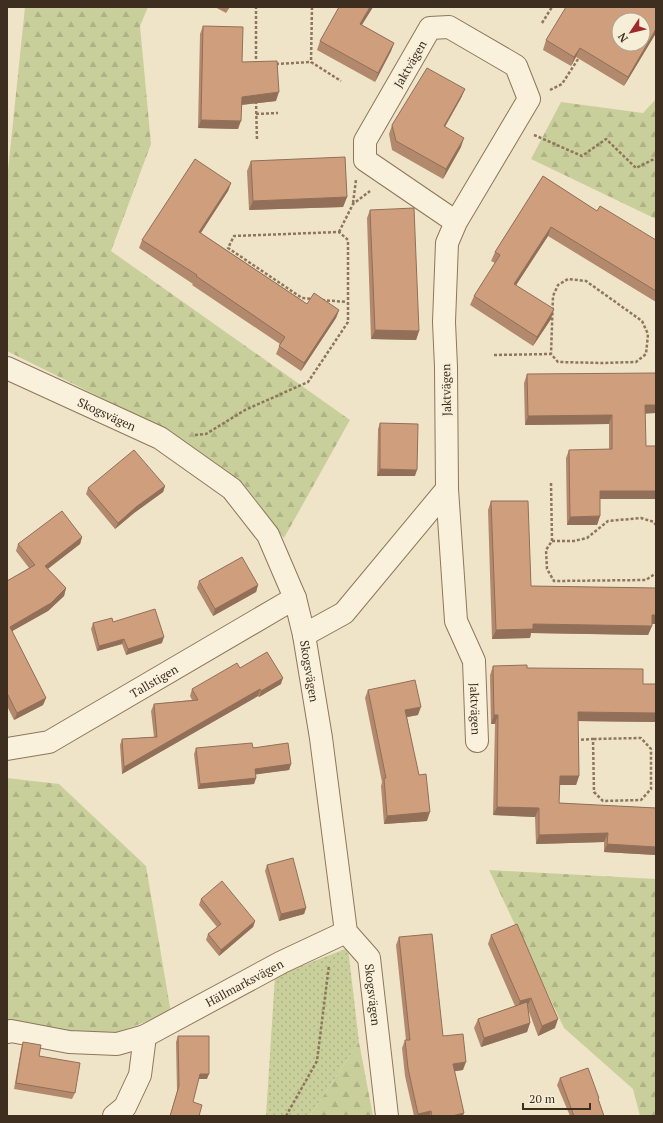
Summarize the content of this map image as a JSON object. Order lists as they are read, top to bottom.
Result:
{
  "streets": {
    "street": [
      "Jaktvägen",
      "Skogsvägen",
      "Tallstigen",
      "Hällmarksvägen"
    ]
  },
  "crossings": [
    ["Skogsvägen", "Tallstigen"],
    ["Skogsvägen", "Hällmarksvägen"]
  ],
  "scale_bar": "20 m",
  "north": "bottom left"
}
